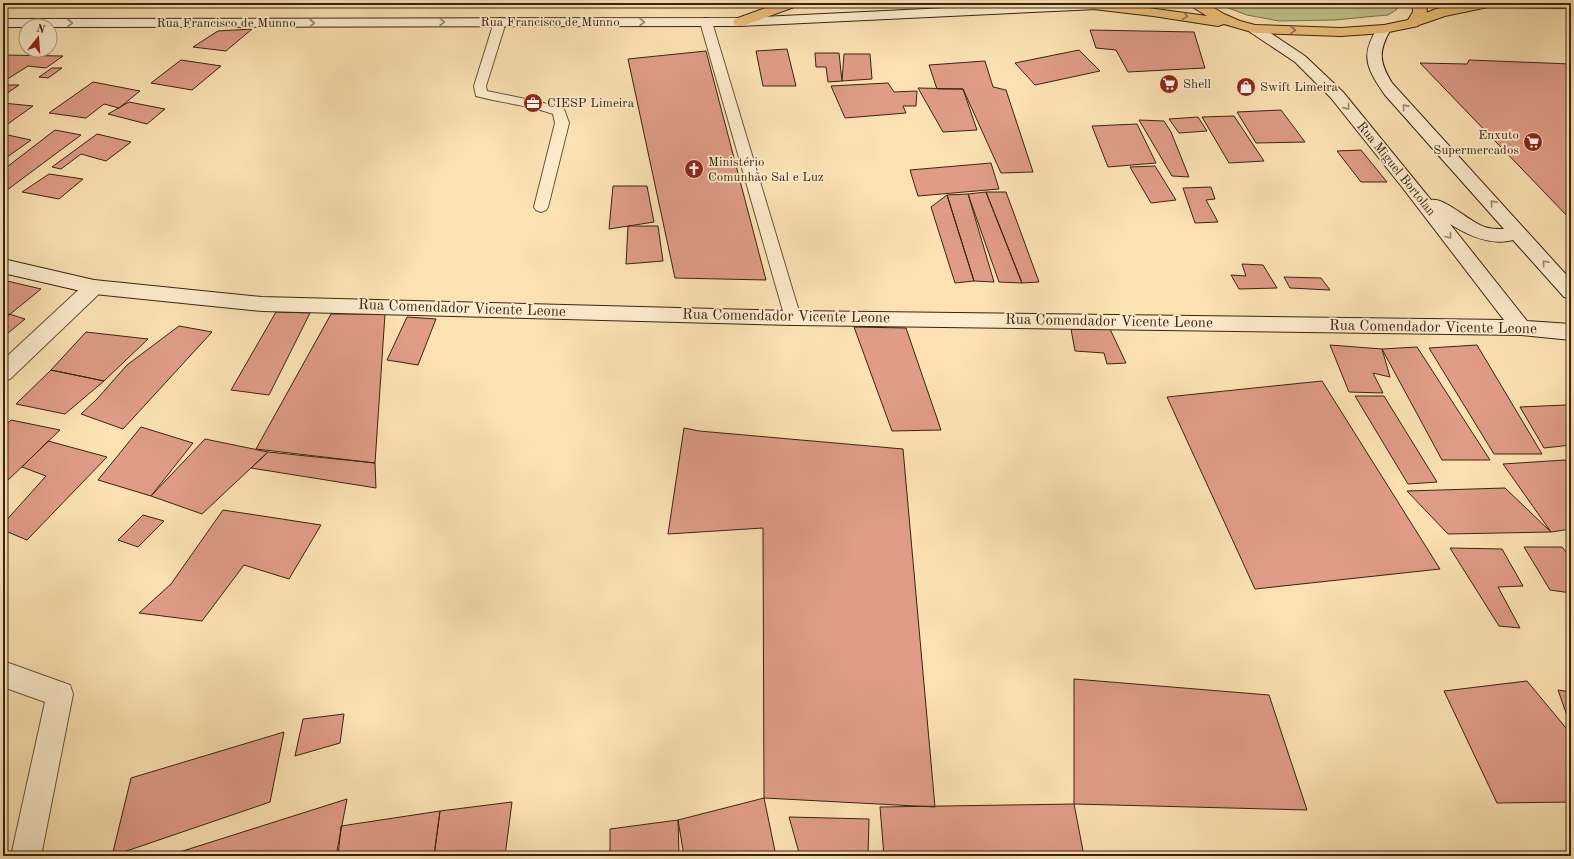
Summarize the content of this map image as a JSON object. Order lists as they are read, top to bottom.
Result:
{
  "streets": {
    "street": ["Rua Francisco de Munno", "Rua Miguel Bortolan", "Rua Comendador Vicente Leone"]
  },
  "crossings": [
    ["Rua Miguel Bortolan", "Rua Comendador Vicente Leone"]
  ],
  "one_way": ["Rua Francisco de Munno"],
  "places": {
    "supermarket": ["Shell", "Enxuto Supermercados"],
    "shop": ["Swift Limeira"],
    "office": ["CIESP Limeira"],
    "church": ["Ministério Comunhão Sal e Luz"]
  },
  "north": "top"
}
